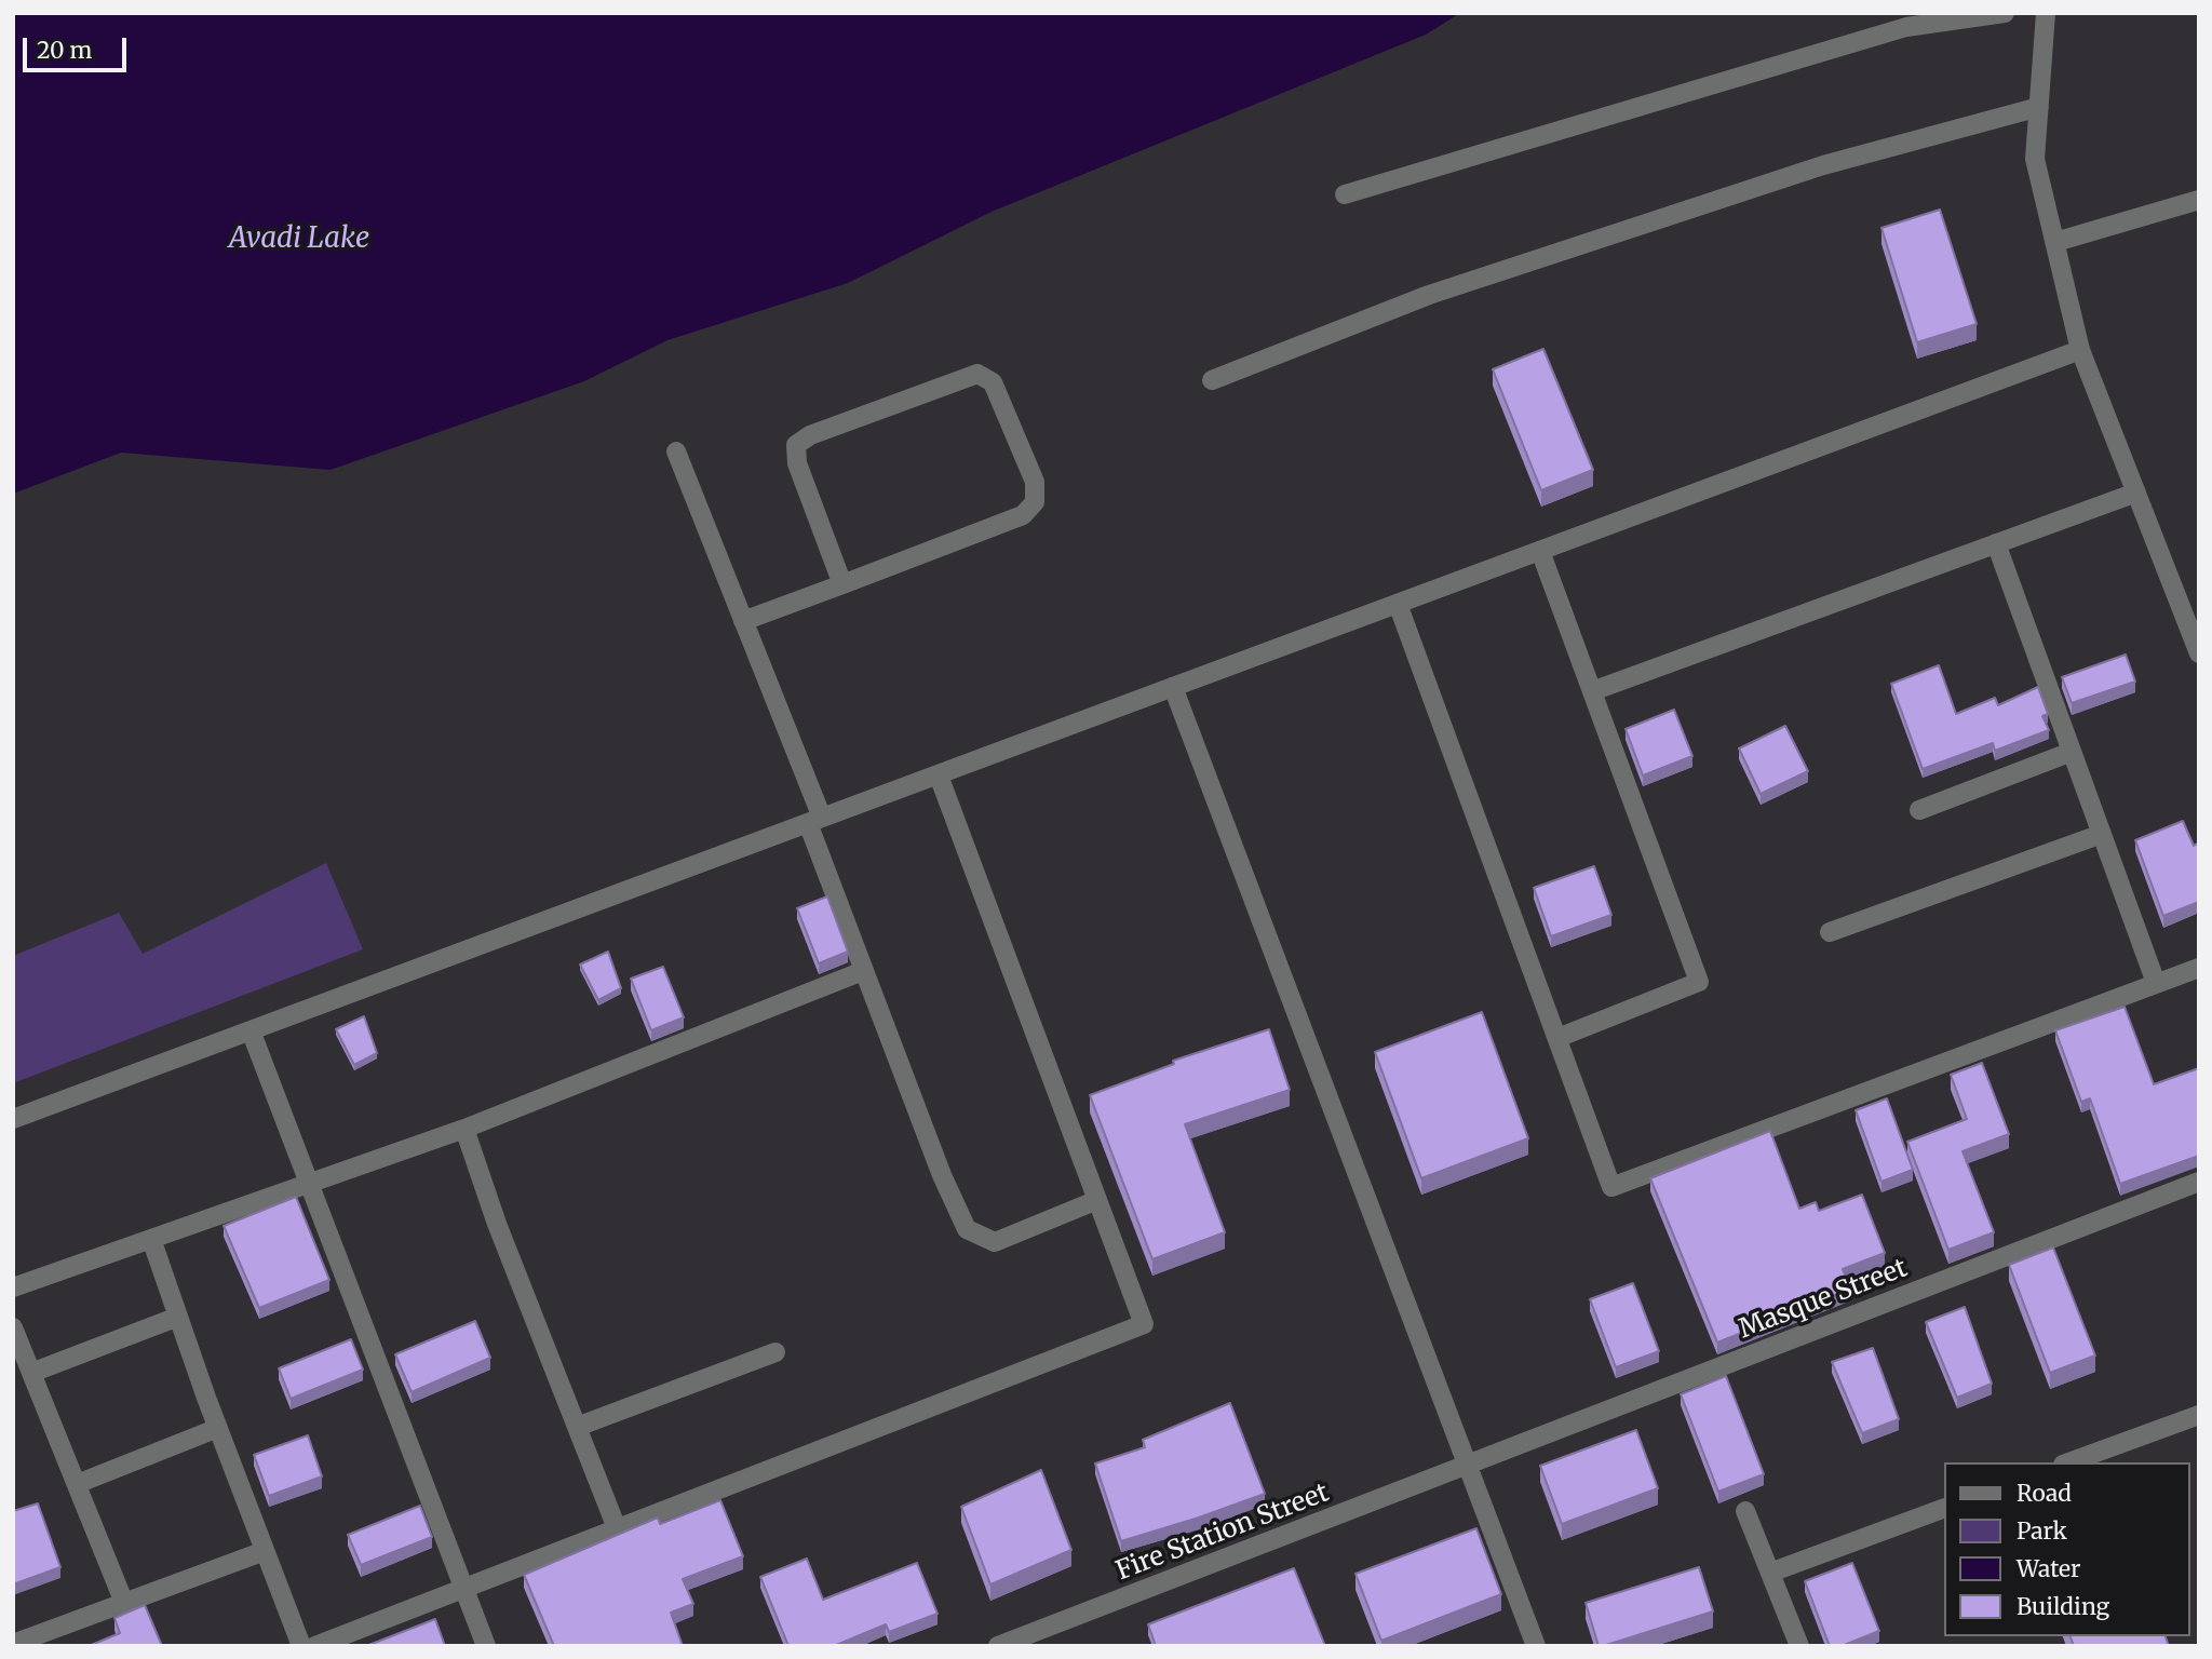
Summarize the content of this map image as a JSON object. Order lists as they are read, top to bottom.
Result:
{
  "streets": {
    "street": ["Masque Street", "Fire Station Street"]
  },
  "crossings": [
    ["Masque Street", "Fire Station Street"]
  ],
  "water": ["Avadi Lake"],
  "legend": [
    "Road",
    "Park",
    "Water",
    "Building"
  ],
  "scale_bar": "20 m"
}
